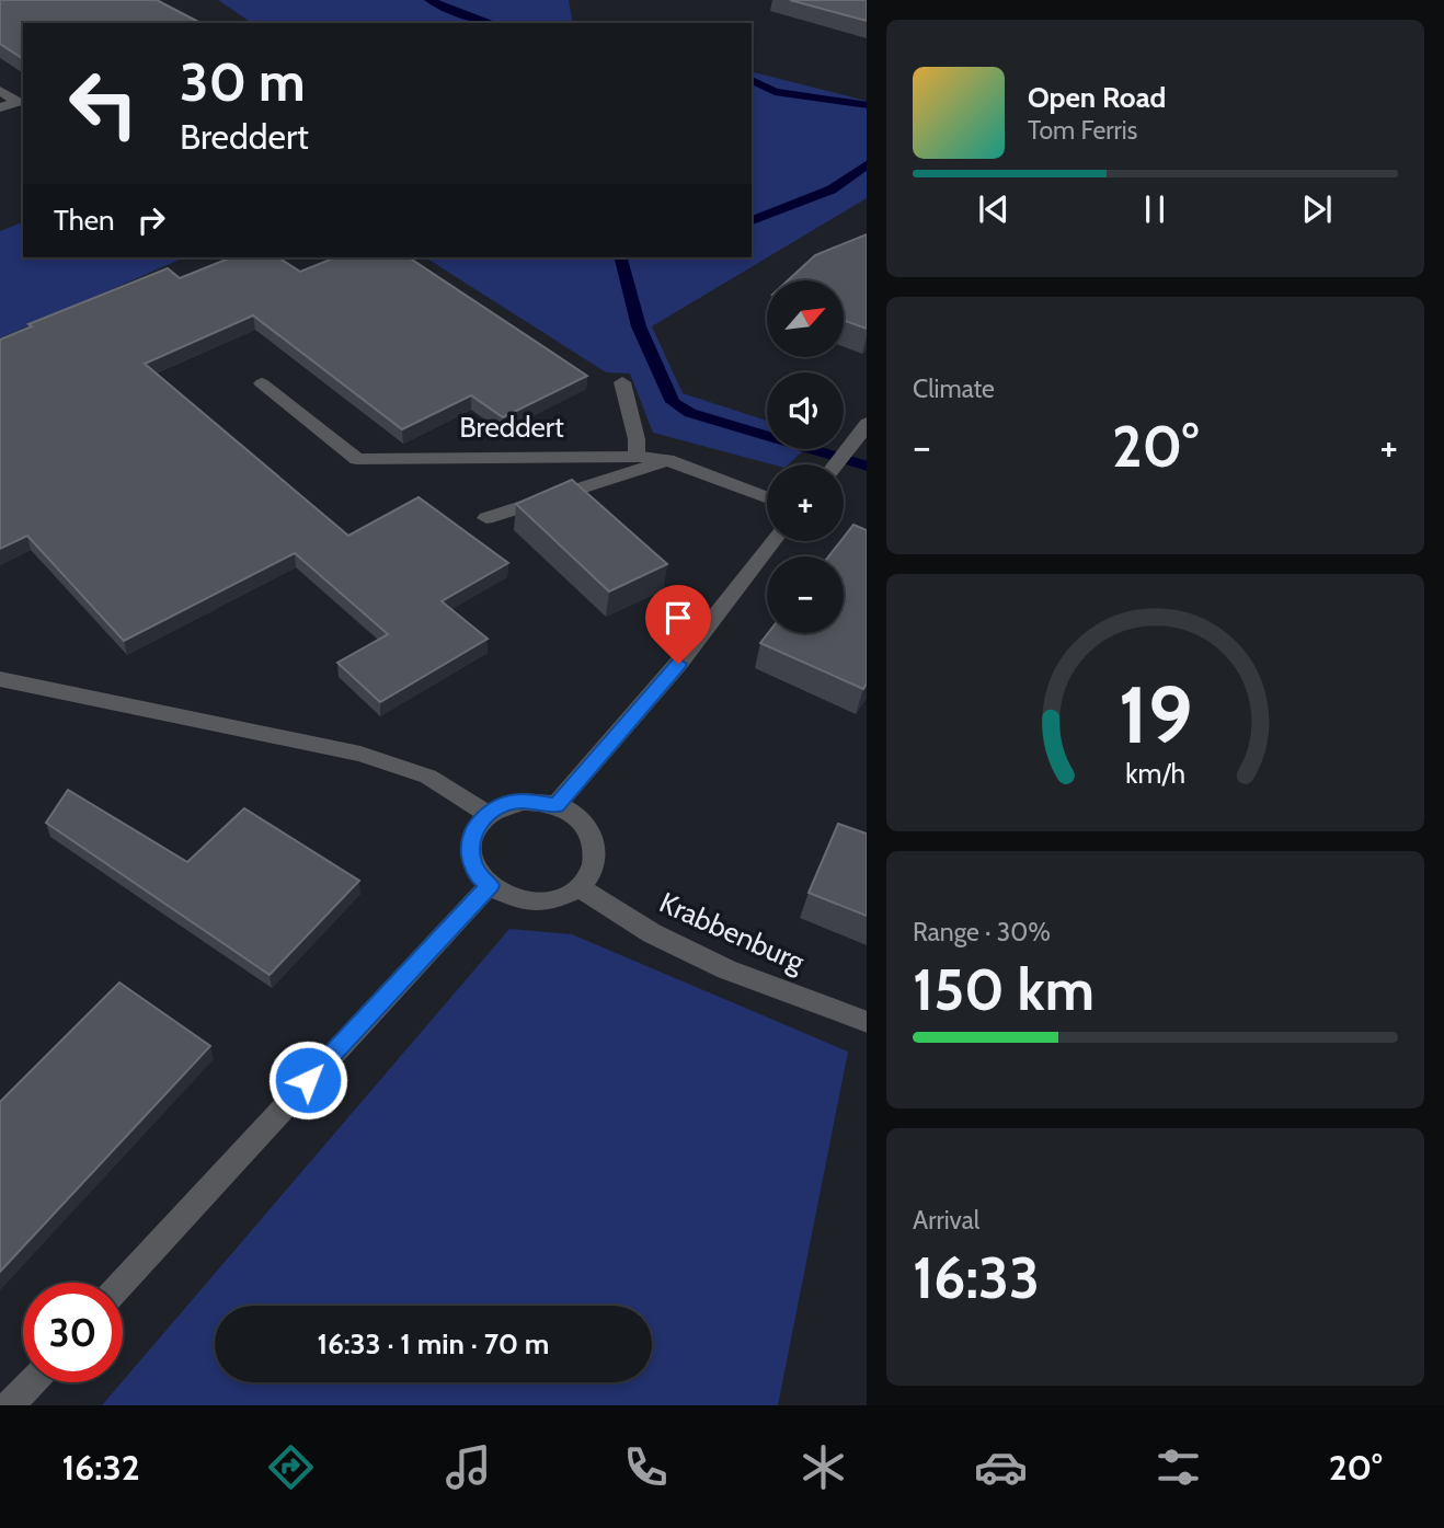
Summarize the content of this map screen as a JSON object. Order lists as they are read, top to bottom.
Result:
{
  "streets": {
    "street": ["Breddert", "Krabbenburg"]
  },
  "north": "top right",
  "page": {
    "turn": ["30 m", "Breddert"],
    "song": ["Open Road", "Tom Ferris"],
    "then": "Then",
    "map_buttons": ["+", "−"],
    "tile": [
      "Climate",
      ["Range · 30%", "150 km"],
      ["Arrival", "16:33"]
    ],
    "heat": ["−", "20°", "+"],
    "limit": "30",
    "trip": "16:33 · 1 min · 70 m",
    "tabs": ["16:32", "20°"],
    "gauge": ["19", "km/h"]
  }
}
